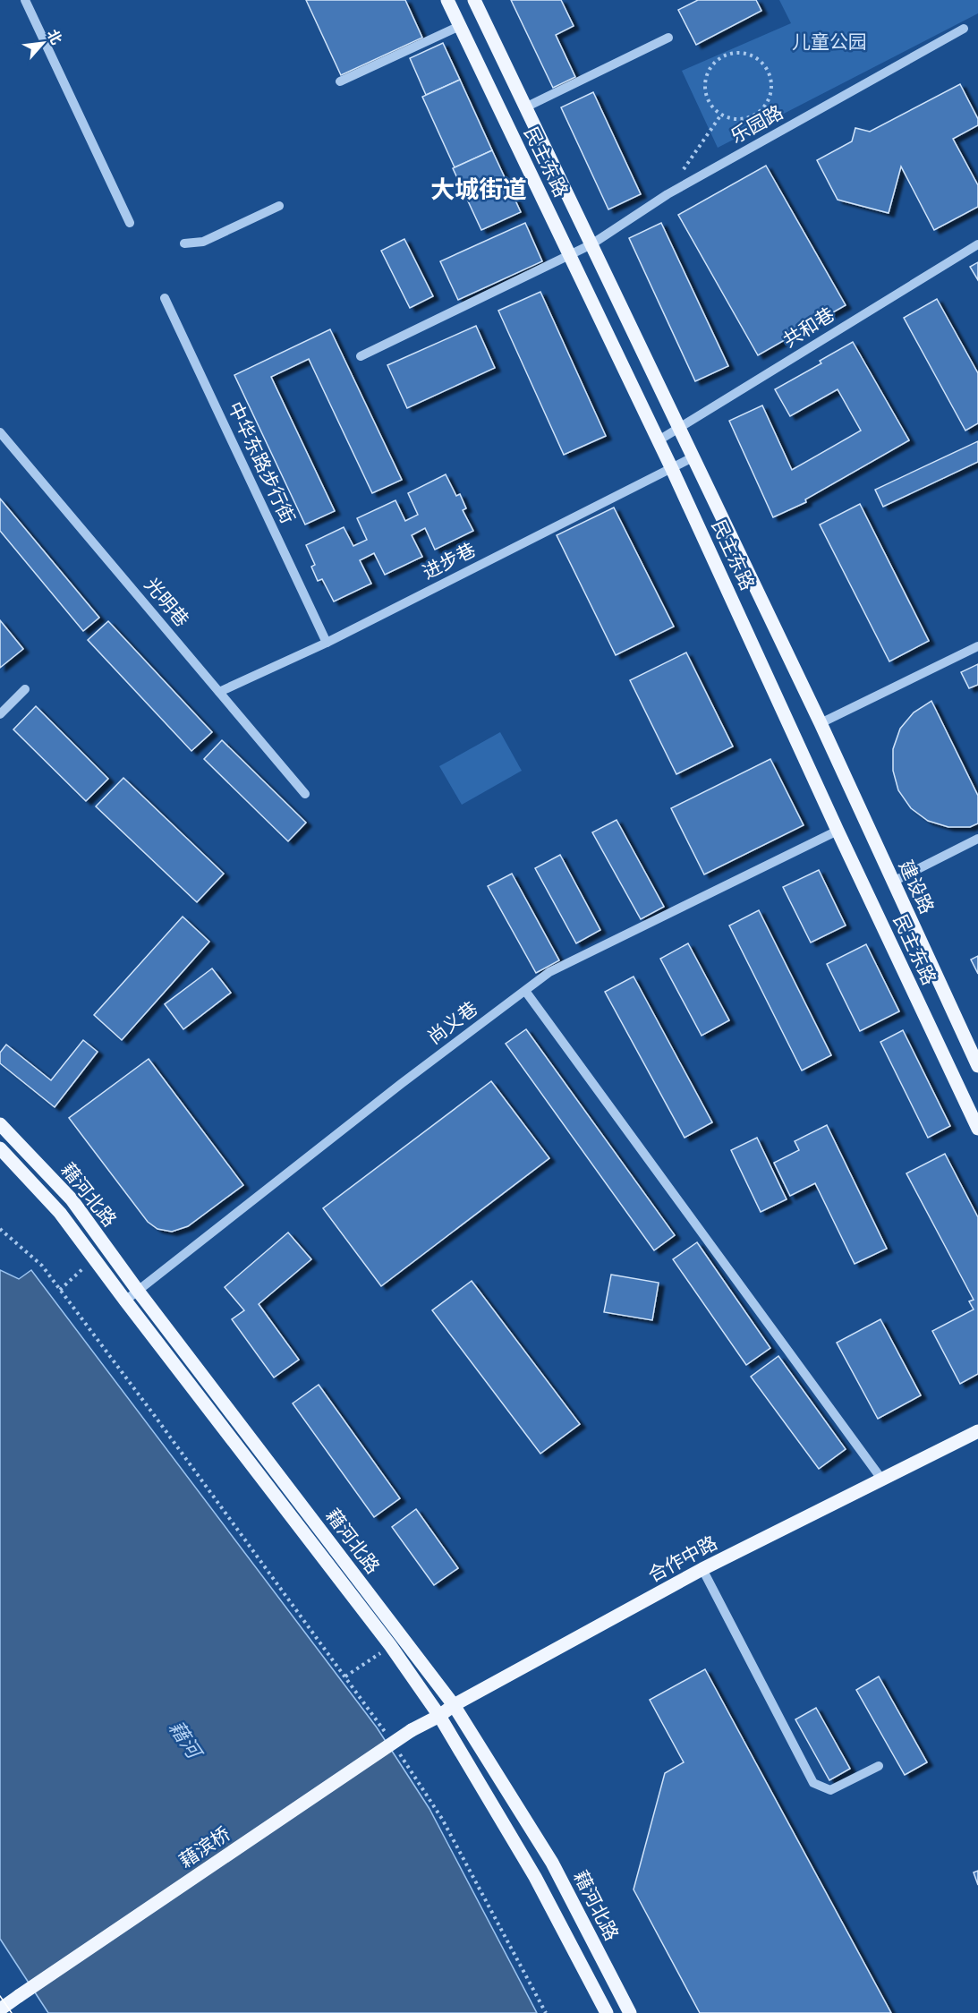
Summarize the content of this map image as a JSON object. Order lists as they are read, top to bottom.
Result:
{
  "streets": {
    "main road": [
      "民主东路",
      "建设路",
      "藉河北路",
      "合作中路",
      "藉滨桥"
    ],
    "street": [
      "乐园路",
      "共和巷",
      "中华东路步行街",
      "进步巷",
      "光明巷",
      "尚义巷"
    ]
  },
  "crossings": [
    ["乐园路", "民主东路"],
    ["民主东路", "共和巷"],
    ["民主东路", "进步巷"],
    ["民主东路", "建设路"],
    ["民主东路", "尚义巷"],
    ["中华东路步行街", "进步巷"],
    ["进步巷", "光明巷"],
    ["尚义巷", "藉河北路"],
    ["藉河北路", "合作中路"],
    ["合作中路", "藉滨桥"]
  ],
  "districts": ["大城街道"],
  "water": ["藉河"],
  "parks": ["儿童公园"],
  "north": "top right"
}
